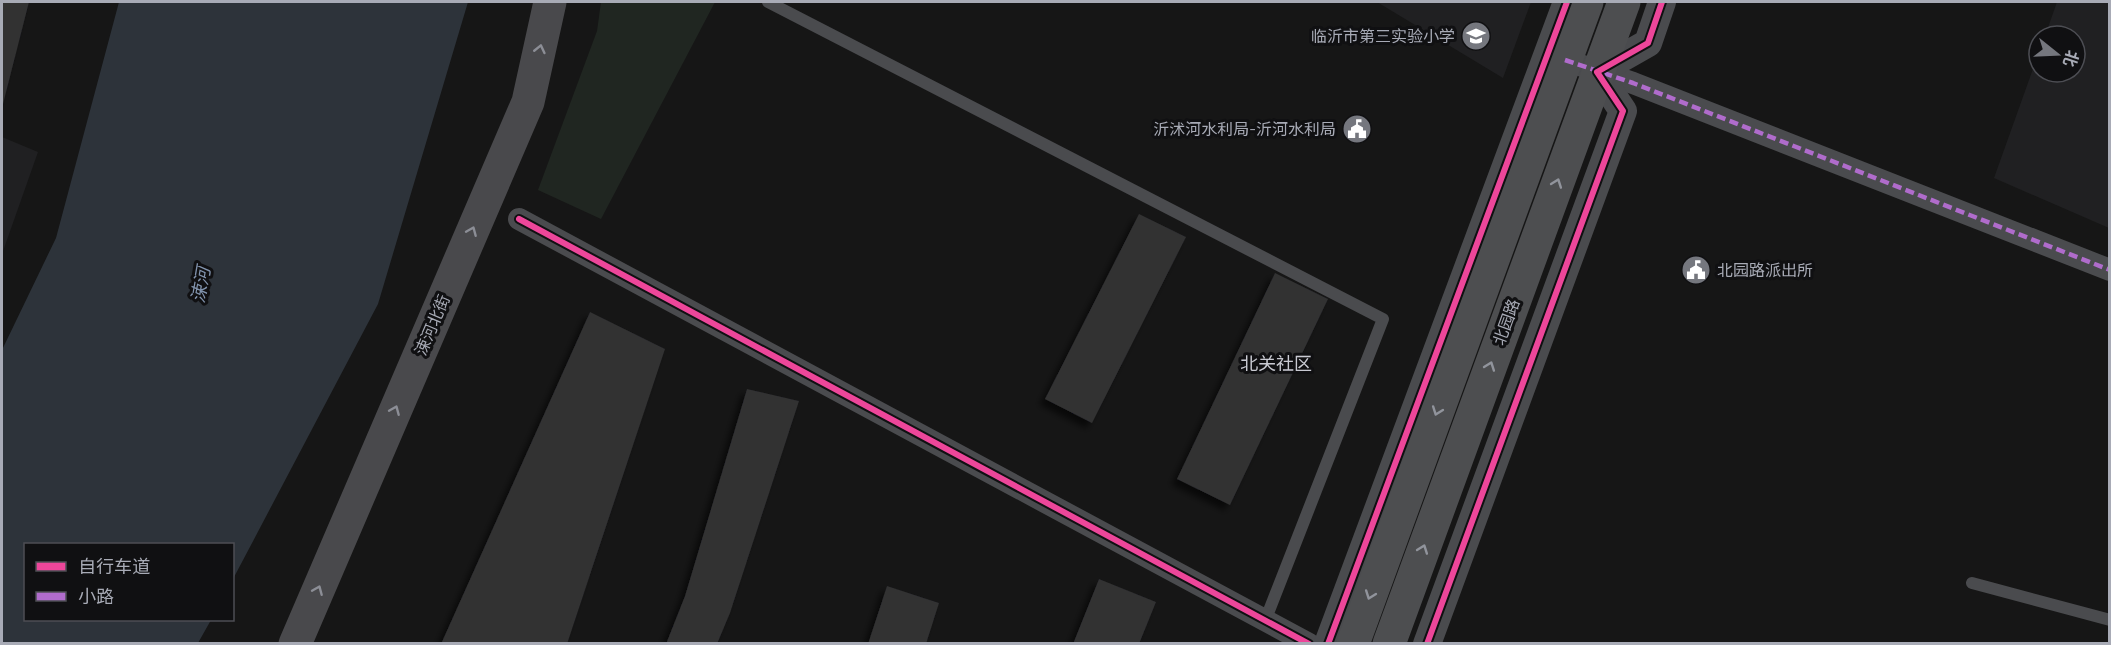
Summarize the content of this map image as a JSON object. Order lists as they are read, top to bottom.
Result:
{
  "streets": {
    "main road": ["北园路", "涑河北街"]
  },
  "one_way": ["涑河北街"],
  "districts": ["北关社区"],
  "water": ["涑河"],
  "places": {
    "school or university": ["临沂市第三实验小学"],
    "public building": ["沂沭河水利局-沂河水利局", "北园路派出所"]
  },
  "legend": ["自行车道", "小路"],
  "north": "right"
}
